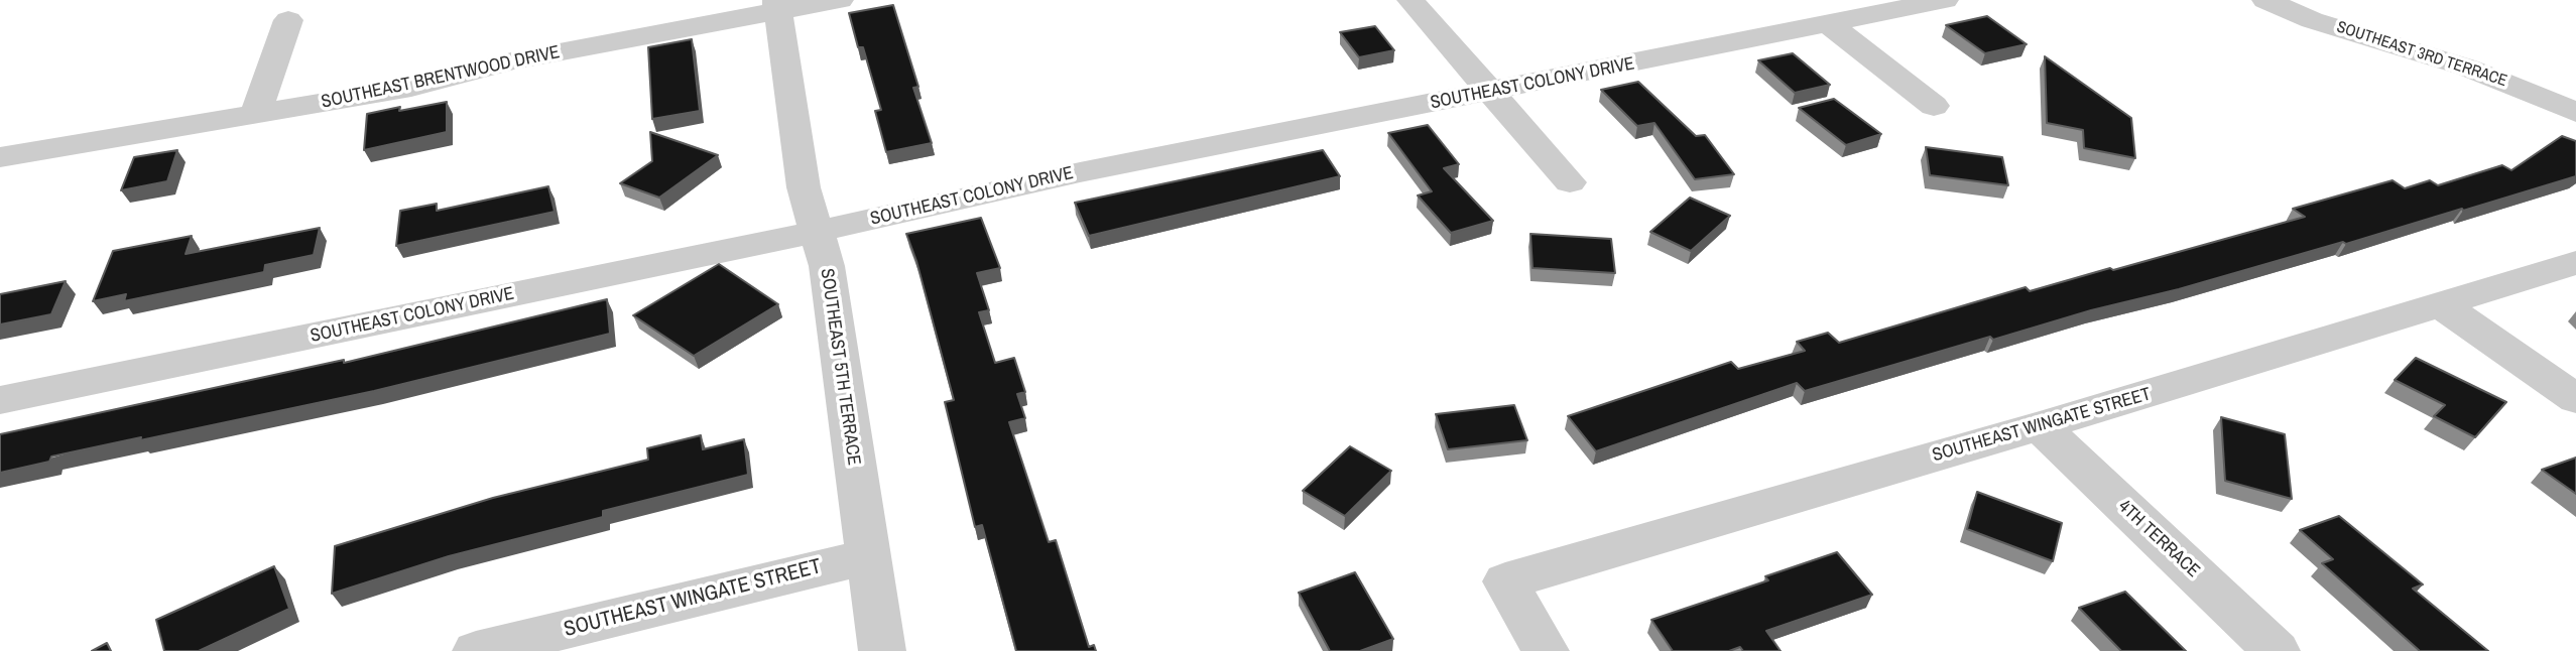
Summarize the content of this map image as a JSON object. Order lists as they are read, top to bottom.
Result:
{
  "streets": {
    "street": [
      "SOUTHEAST 3RD TERRACE",
      "SOUTHEAST BRENTWOOD DRIVE",
      "SOUTHEAST COLONY DRIVE",
      "SOUTHEAST 5TH TERRACE",
      "SOUTHEAST WINGATE STREET",
      "4TH TERRACE"
    ]
  },
  "crossings": [
    ["SOUTHEAST BRENTWOOD DRIVE", "SOUTHEAST 5TH TERRACE"],
    ["SOUTHEAST COLONY DRIVE", "SOUTHEAST 5TH TERRACE"],
    ["SOUTHEAST 5TH TERRACE", "SOUTHEAST WINGATE STREET"],
    ["SOUTHEAST WINGATE STREET", "4TH TERRACE"]
  ]
}
